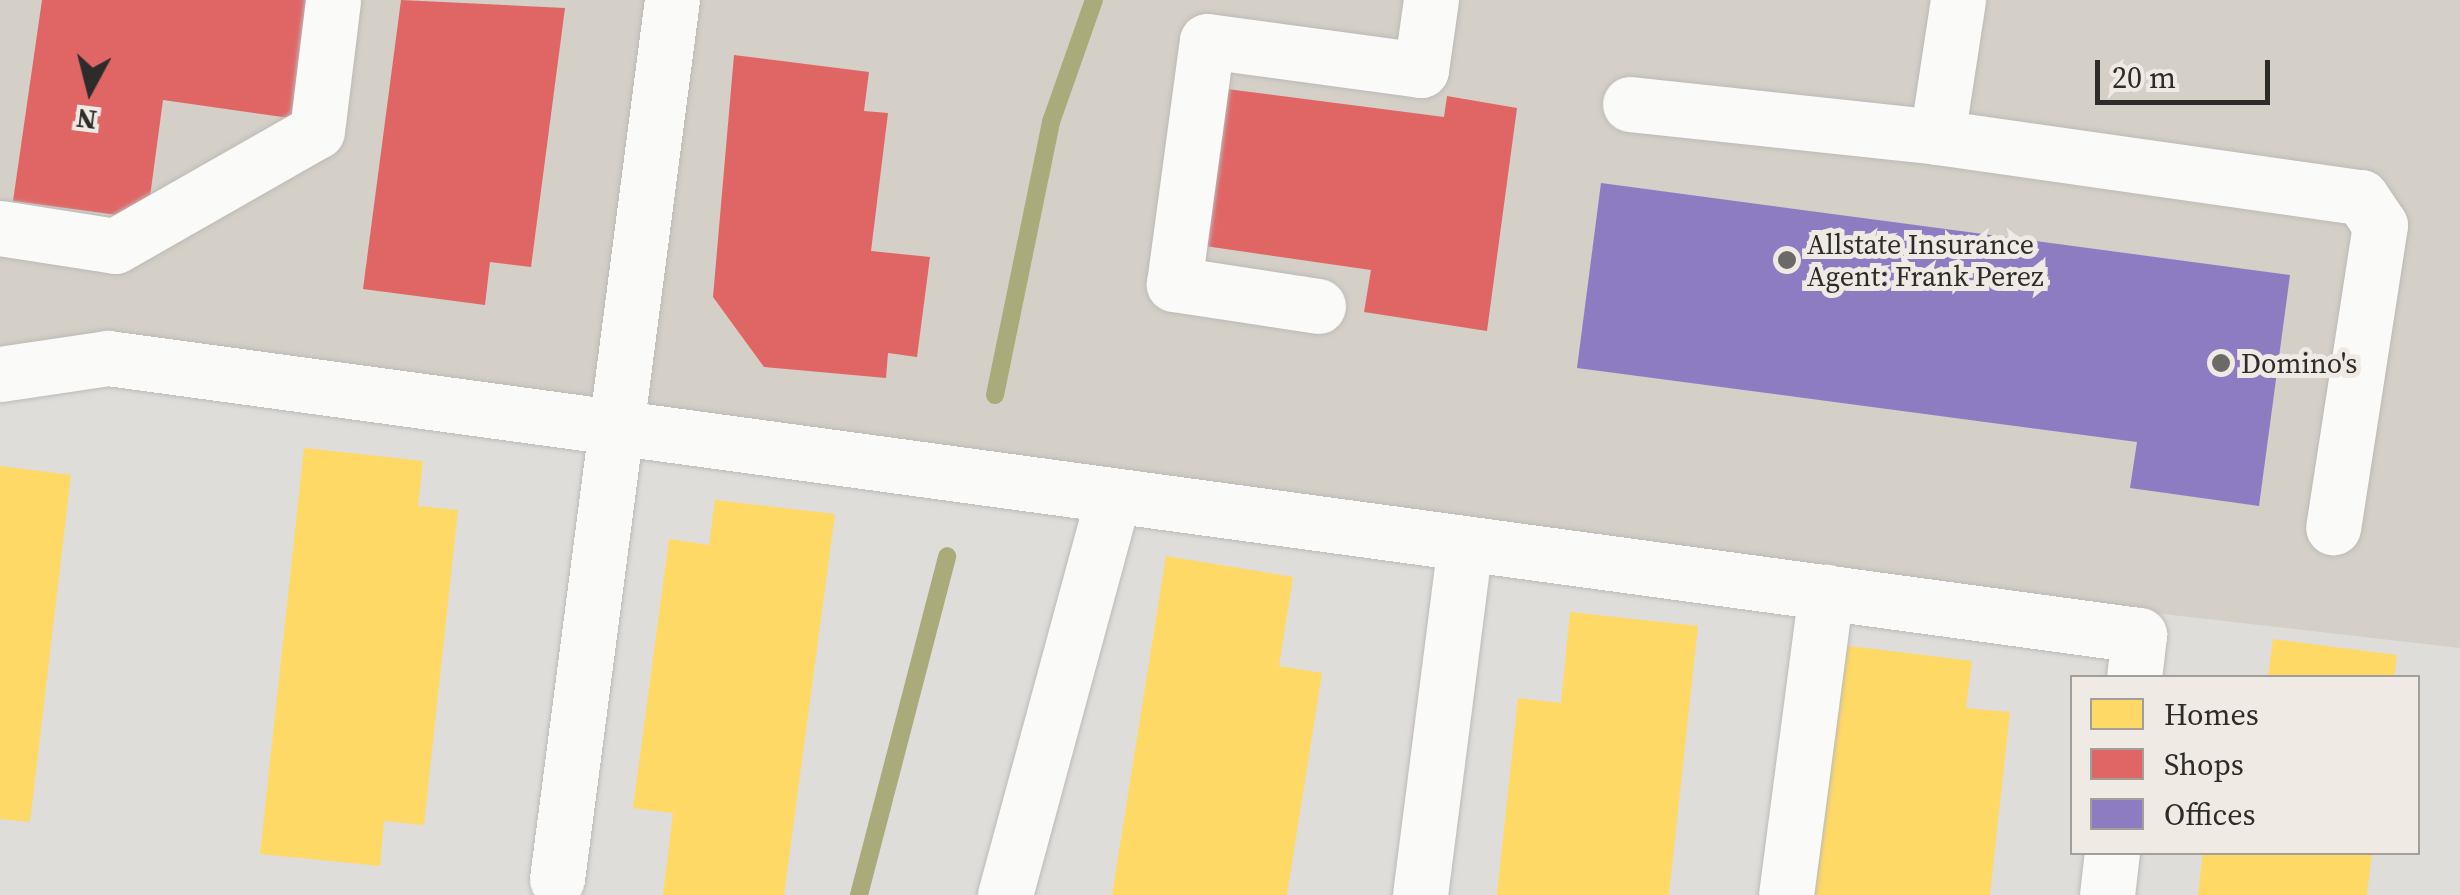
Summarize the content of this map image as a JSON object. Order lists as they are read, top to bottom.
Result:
{
  "places": ["Allstate Insurance Agent: Frank Perez", "Domino's"],
  "legend": ["Homes", "Shops", "Offices"],
  "scale_bar": "20 m",
  "north": "bottom"
}
